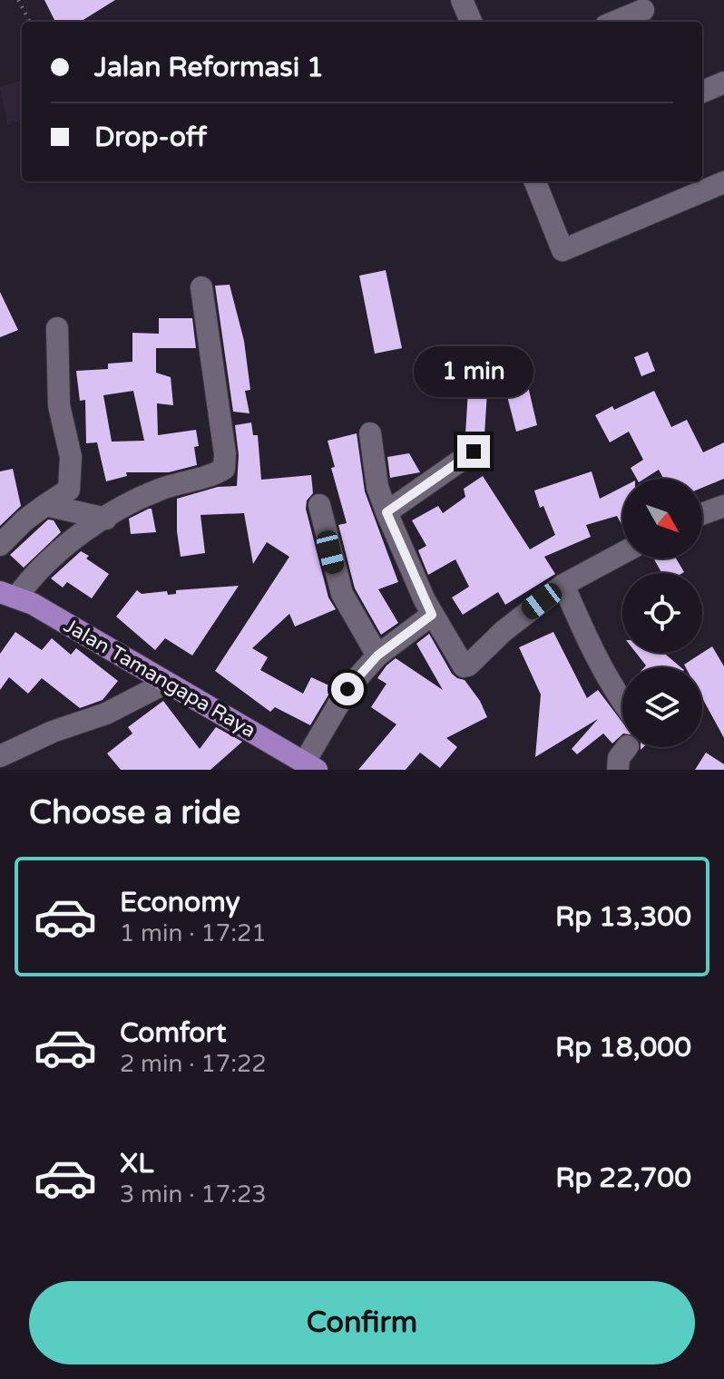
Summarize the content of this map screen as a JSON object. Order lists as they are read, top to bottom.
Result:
{
  "streets": {
    "main road": ["Jalan Tamangapa Raya"]
  },
  "north": "bottom right",
  "page": {
    "banner": ["Jalan Reformasi 1", "Drop-off"],
    "bubble": "1 min",
    "heading": "Choose a ride",
    "list": [
      {
        "name": "Economy",
        "note": "1 min · 17:21",
        "value": "Rp 13,300"
      },
      {
        "name": "Comfort",
        "note": "2 min · 17:22",
        "value": "Rp 18,000"
      },
      {
        "name": "XL",
        "note": "3 min · 17:23",
        "value": "Rp 22,700"
      }
    ],
    "buttons": "Confirm"
  }
}
